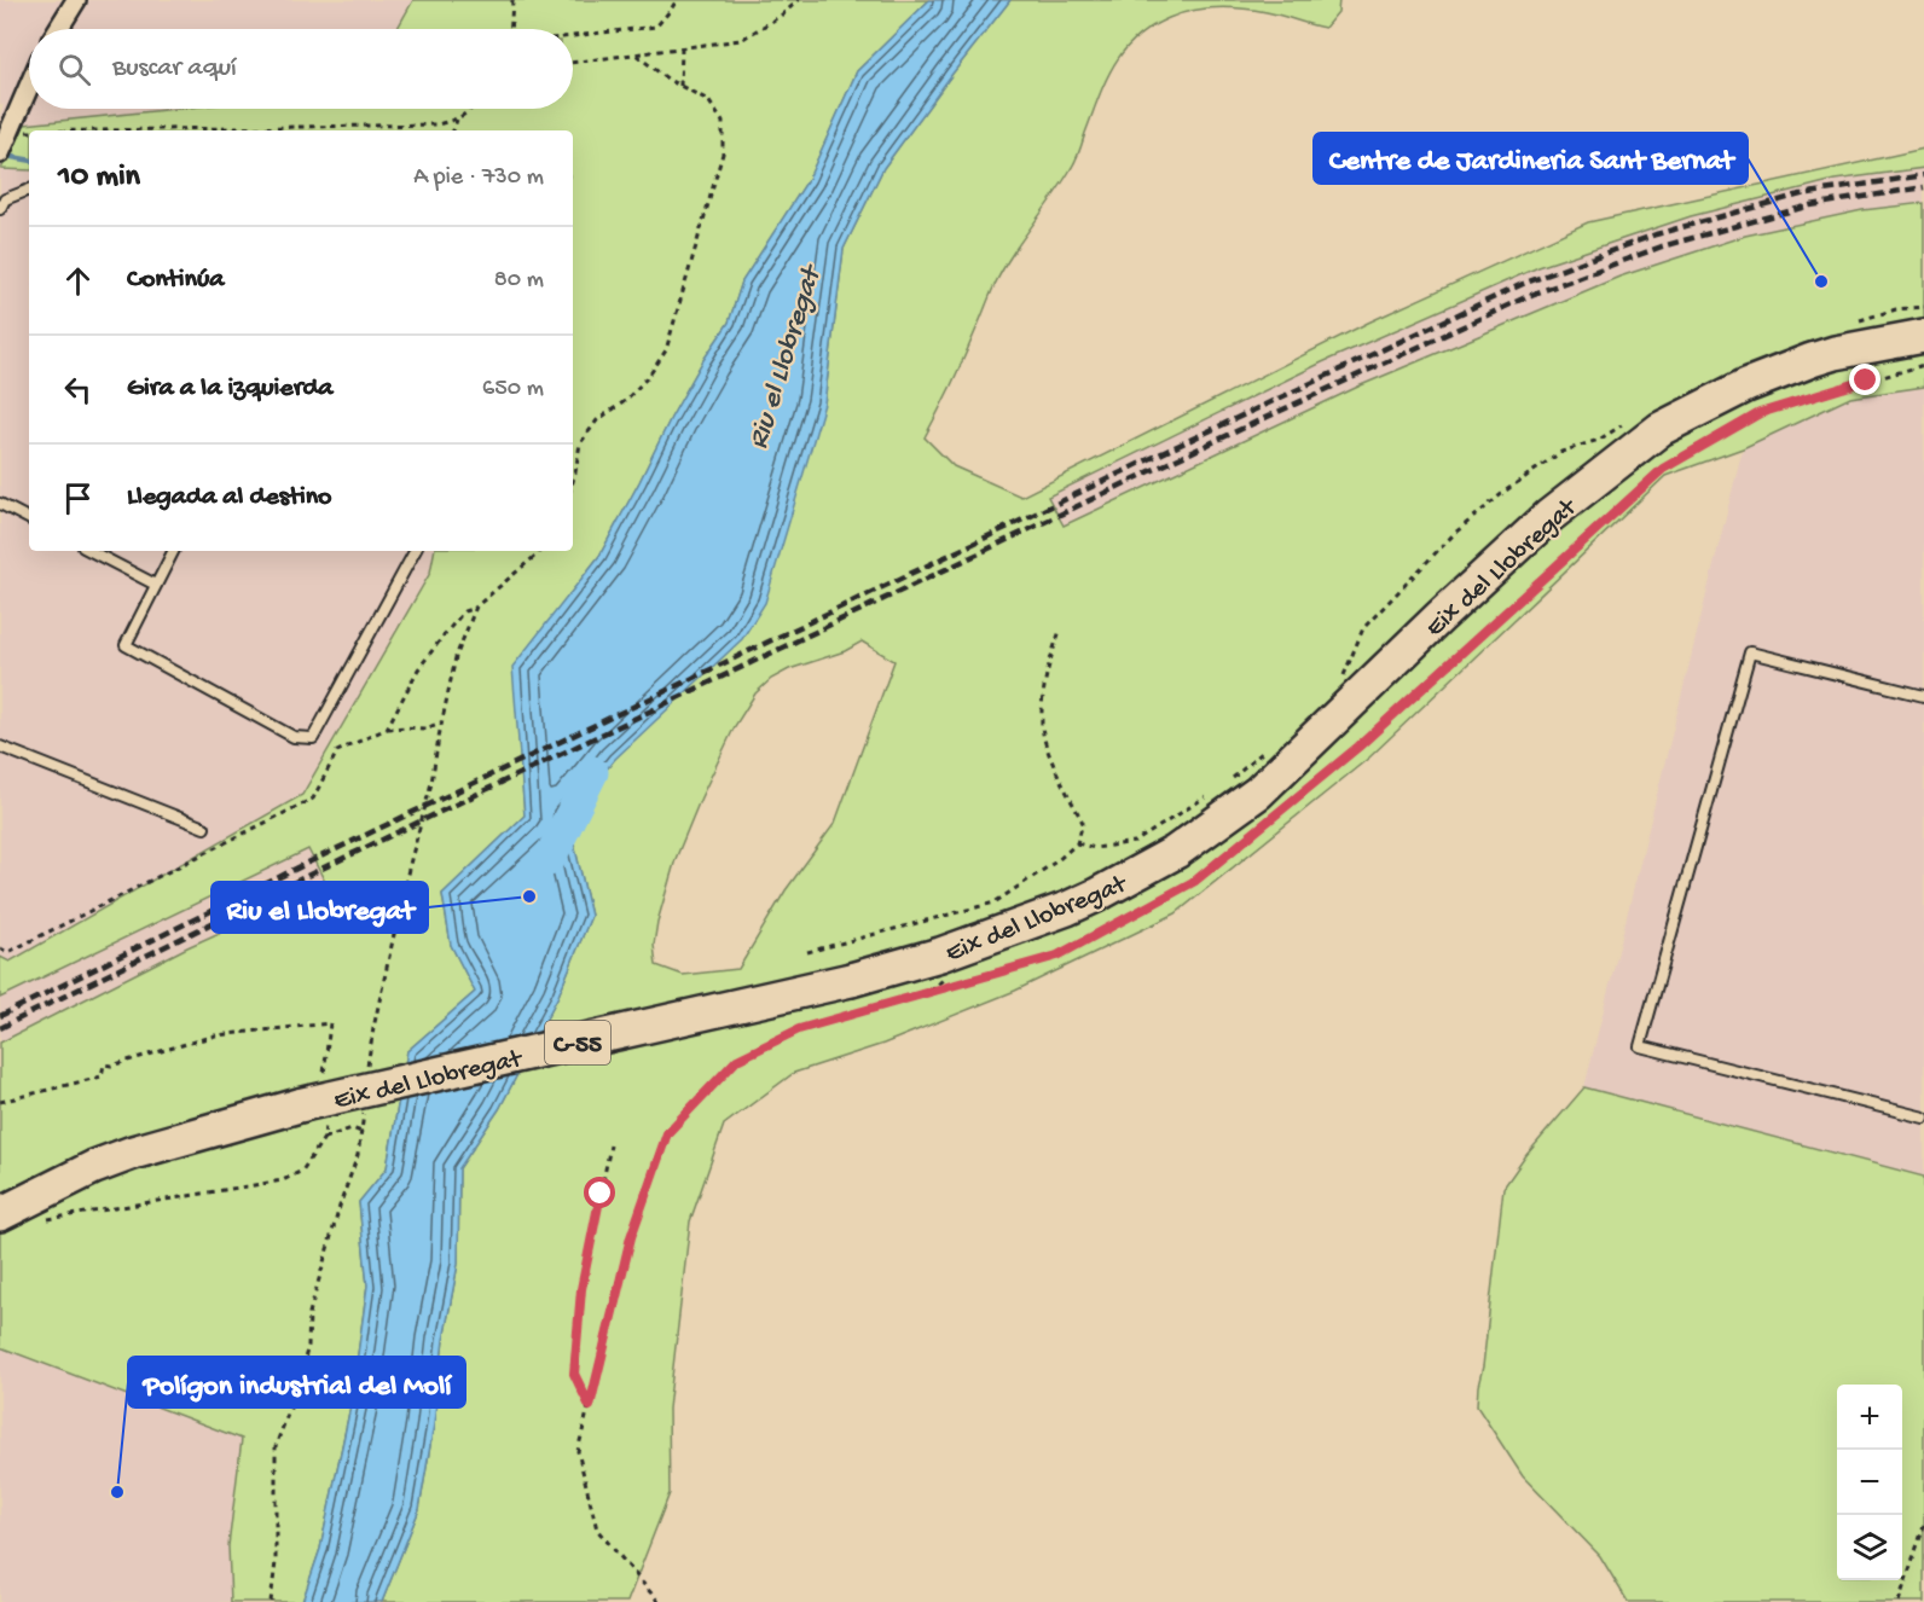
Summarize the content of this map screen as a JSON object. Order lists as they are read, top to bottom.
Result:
{
  "streets": {
    "highway": ["Eix del Llobregat", "C-55"]
  },
  "water": ["Riu el Llobregat"],
  "places": ["Centre de Jardineria Sant Bernat", "Riu el Llobregat", "Polígon industrial del Molí"],
  "page": {
    "search": "Buscar aquí",
    "heading": ["10 min", "A pie · 730 m"],
    "list": [
      ["Continúa", "80 m"],
      ["Gira a la izquierda", "650 m"],
      "Llegada al destino"
    ],
    "map_buttons": ["+", "−"]
  }
}
